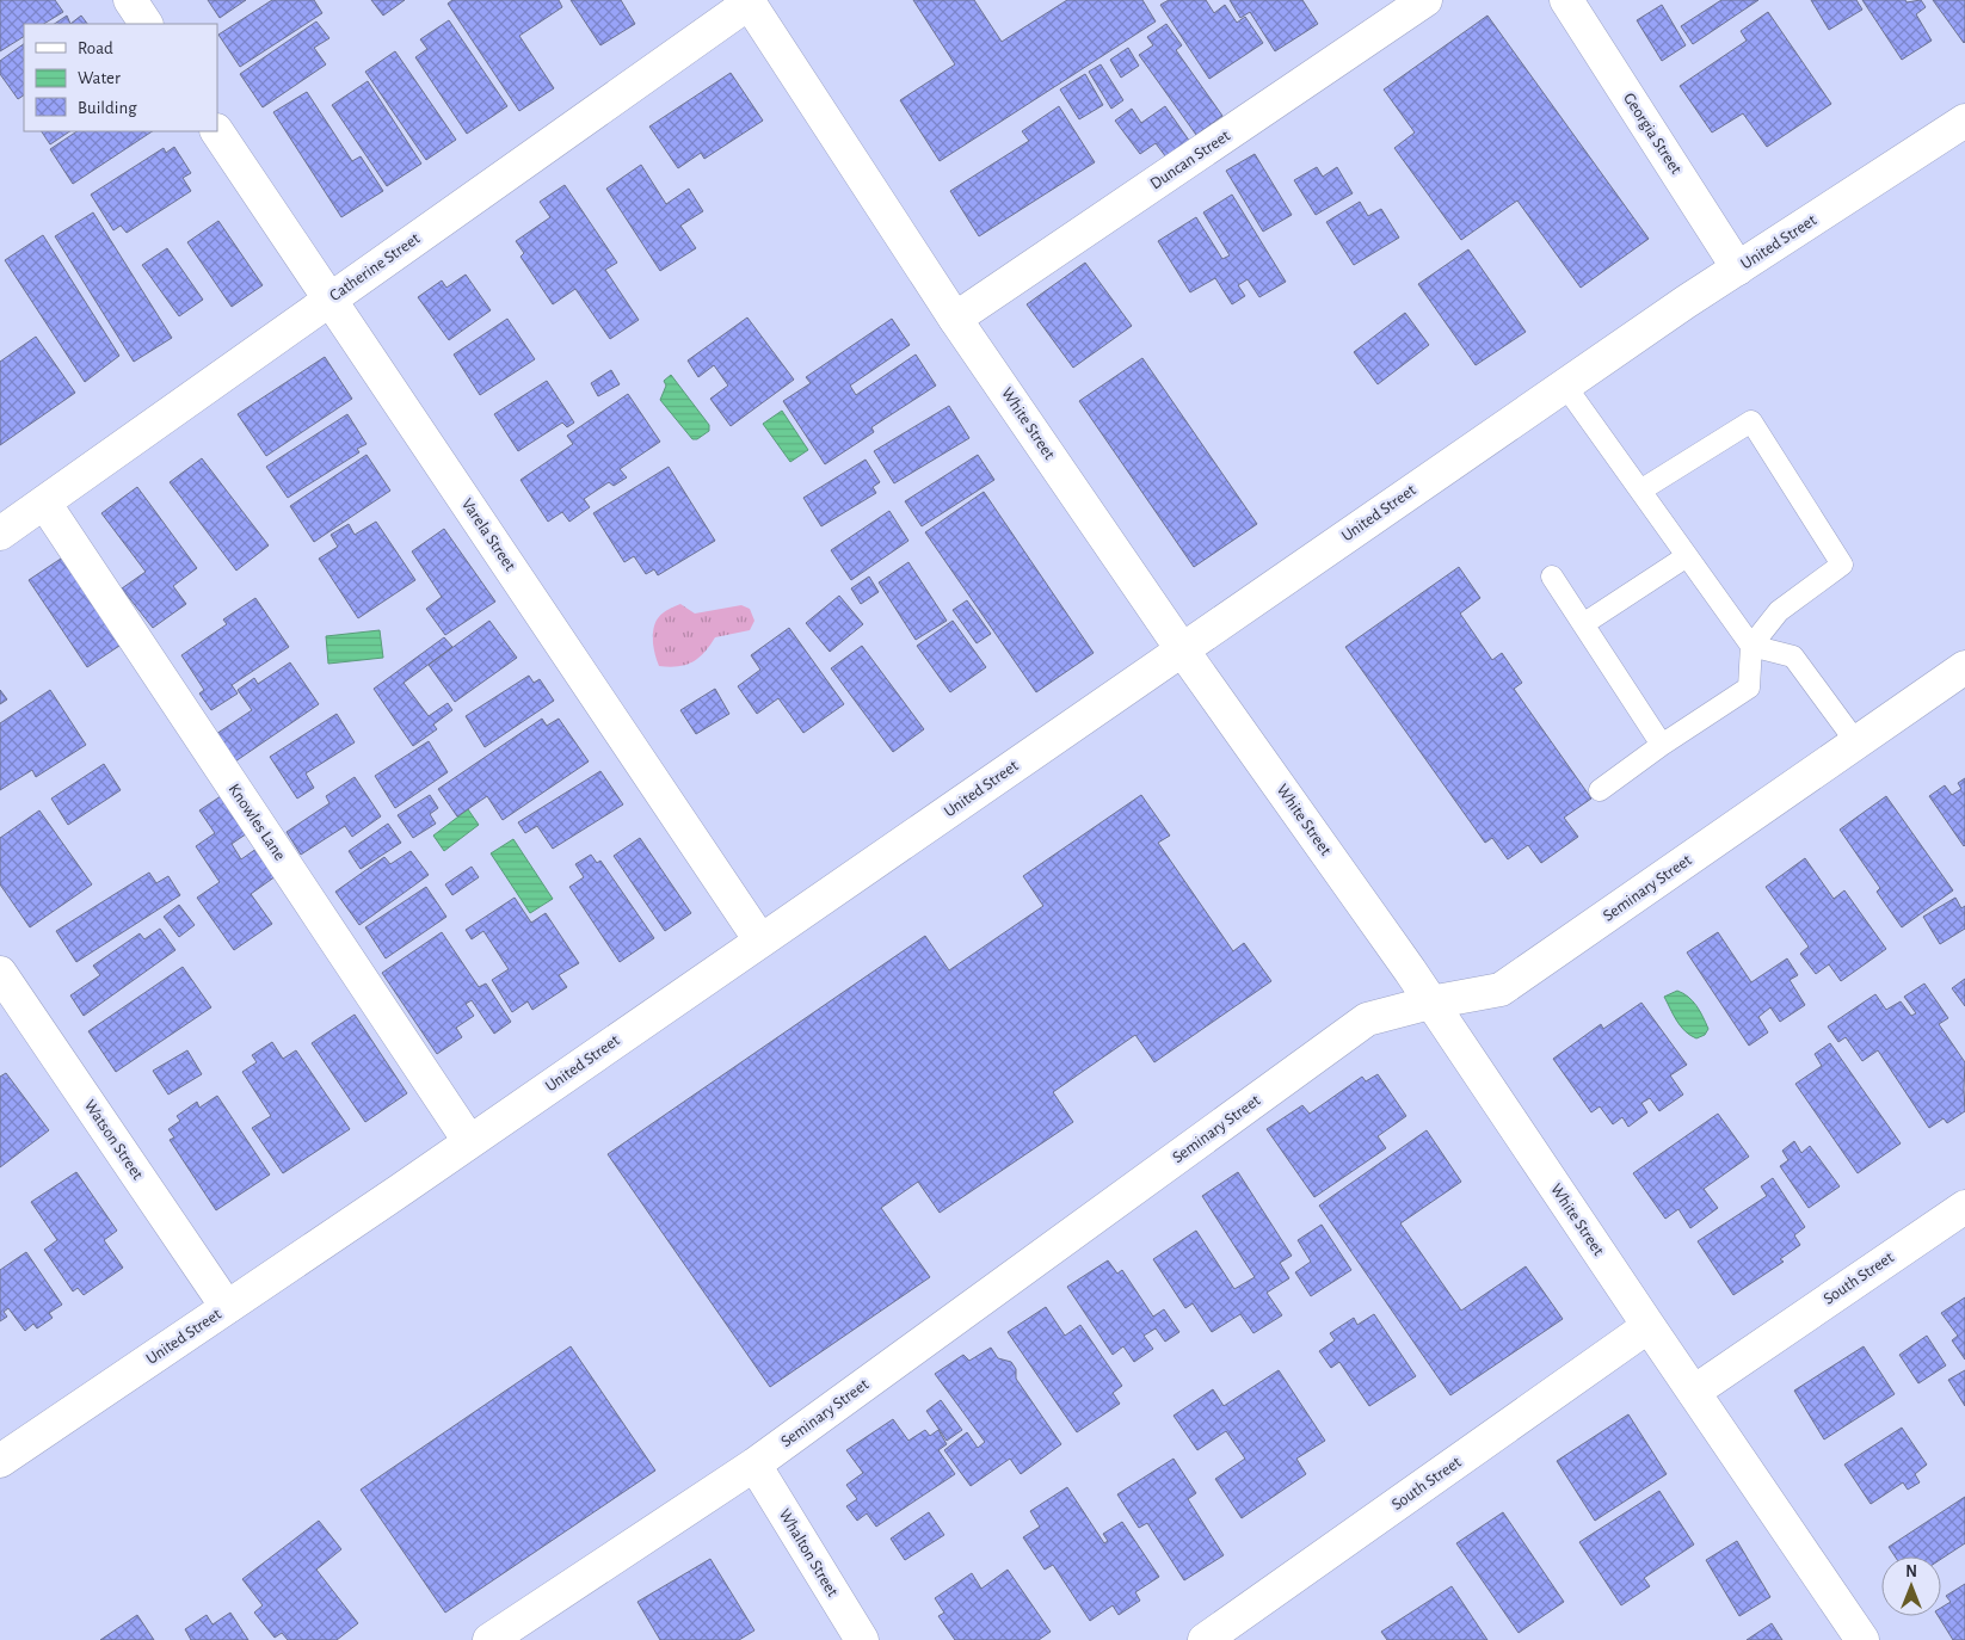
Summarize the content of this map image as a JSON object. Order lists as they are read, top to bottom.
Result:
{
  "streets": {
    "street": [
      "Georgia Street",
      "Duncan Street",
      "United Street",
      "Catherine Street",
      "White Street",
      "Varela Street",
      "Knowles Lane",
      "Seminary Street",
      "Watson Street",
      "South Street",
      "Whalton Street"
    ]
  },
  "crossings": [
    ["Georgia Street", "United Street"],
    ["Duncan Street", "White Street"],
    ["United Street", "White Street"],
    ["United Street", "Varela Street"],
    ["United Street", "Knowles Lane"],
    ["United Street", "Watson Street"],
    ["Catherine Street", "White Street"],
    ["Catherine Street", "Varela Street"],
    ["Catherine Street", "Knowles Lane"],
    ["White Street", "Seminary Street"],
    ["White Street", "South Street"],
    ["Seminary Street", "Whalton Street"]
  ],
  "legend": ["Road", "Water", "Building"],
  "north": "top"
}
